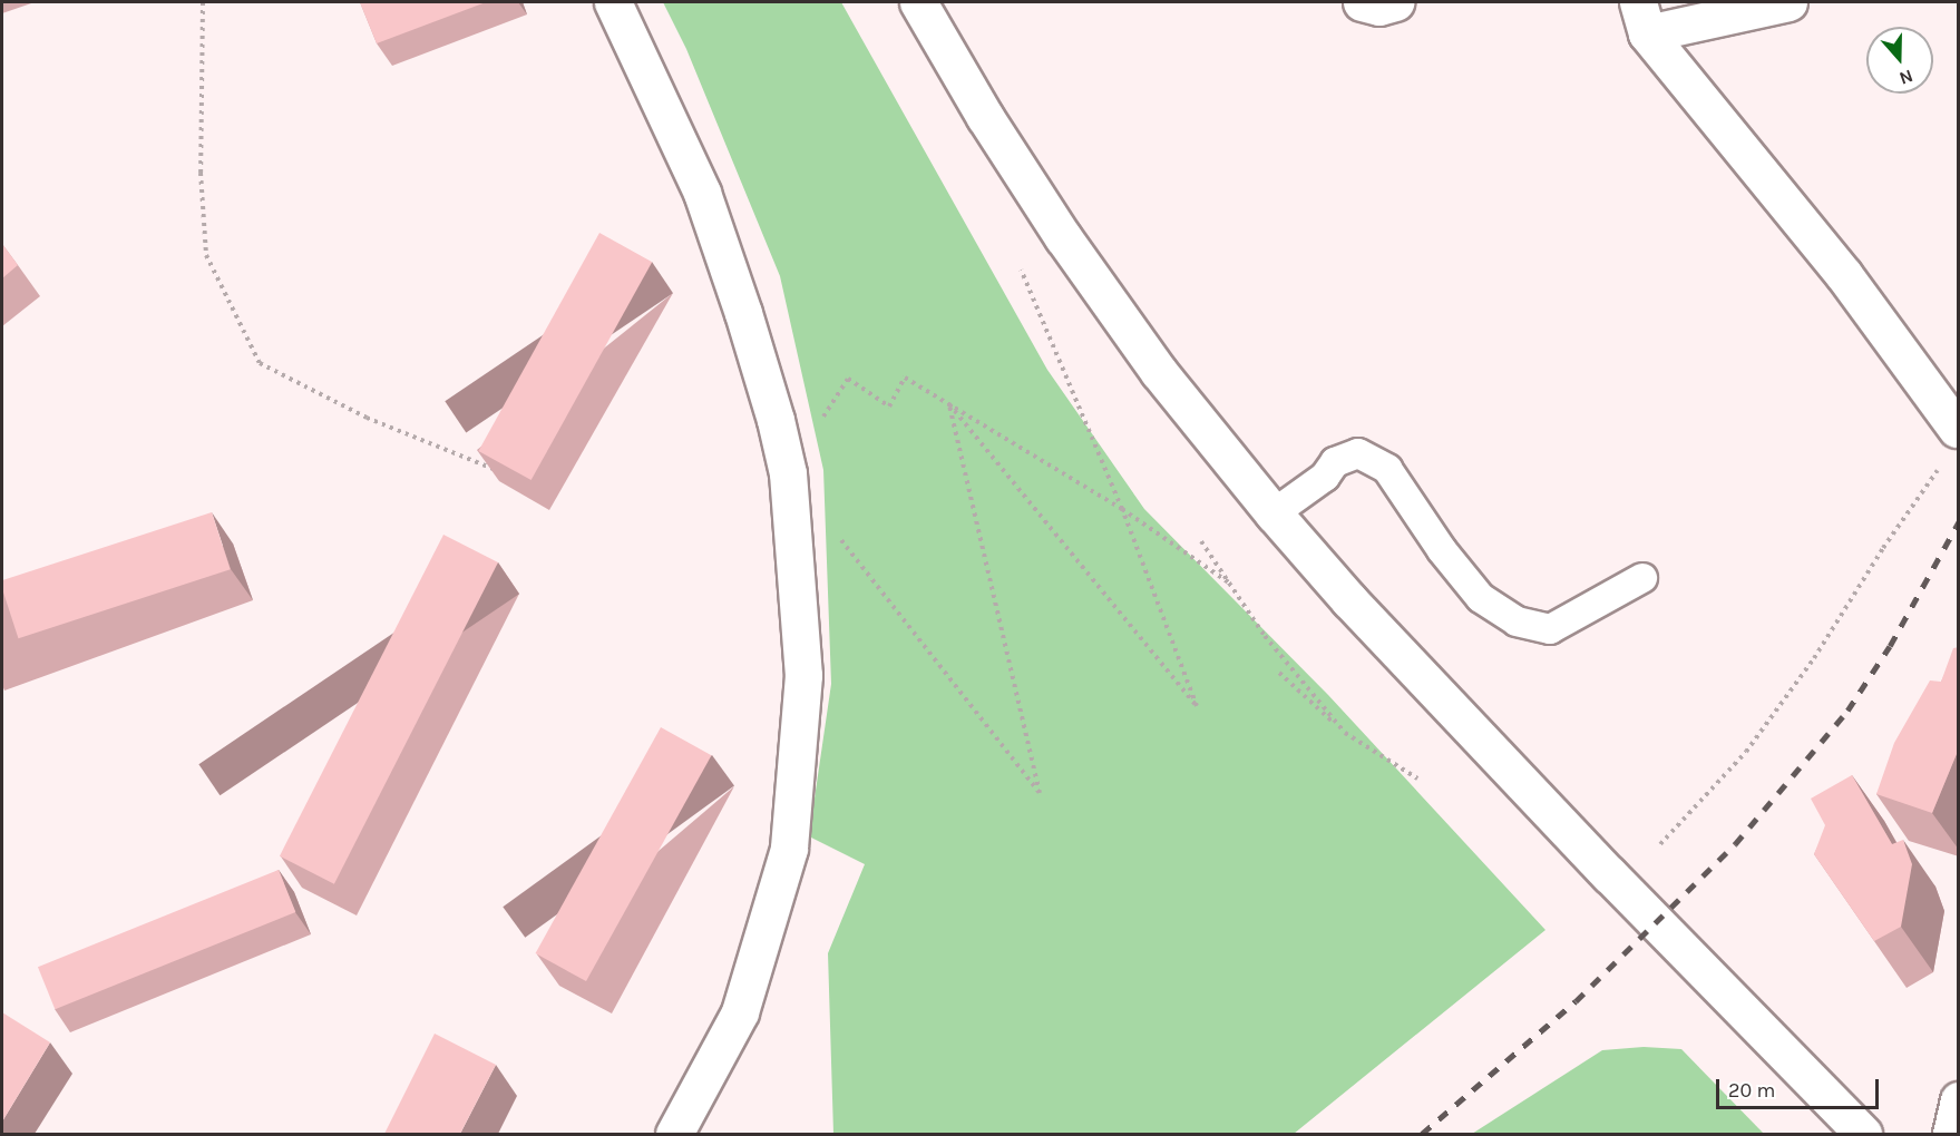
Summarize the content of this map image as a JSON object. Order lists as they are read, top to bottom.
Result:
{
  "scale_bar": "20 m",
  "north": "bottom"
}
